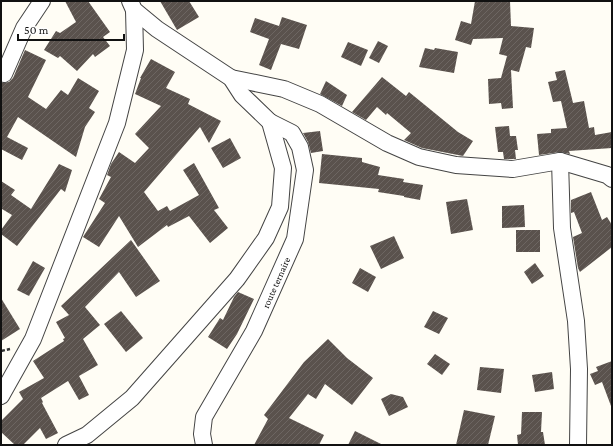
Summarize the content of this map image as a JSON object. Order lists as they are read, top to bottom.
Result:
{
  "streets": {
    "street": ["route ternaire"]
  },
  "scale_bar": "50 m"
}
